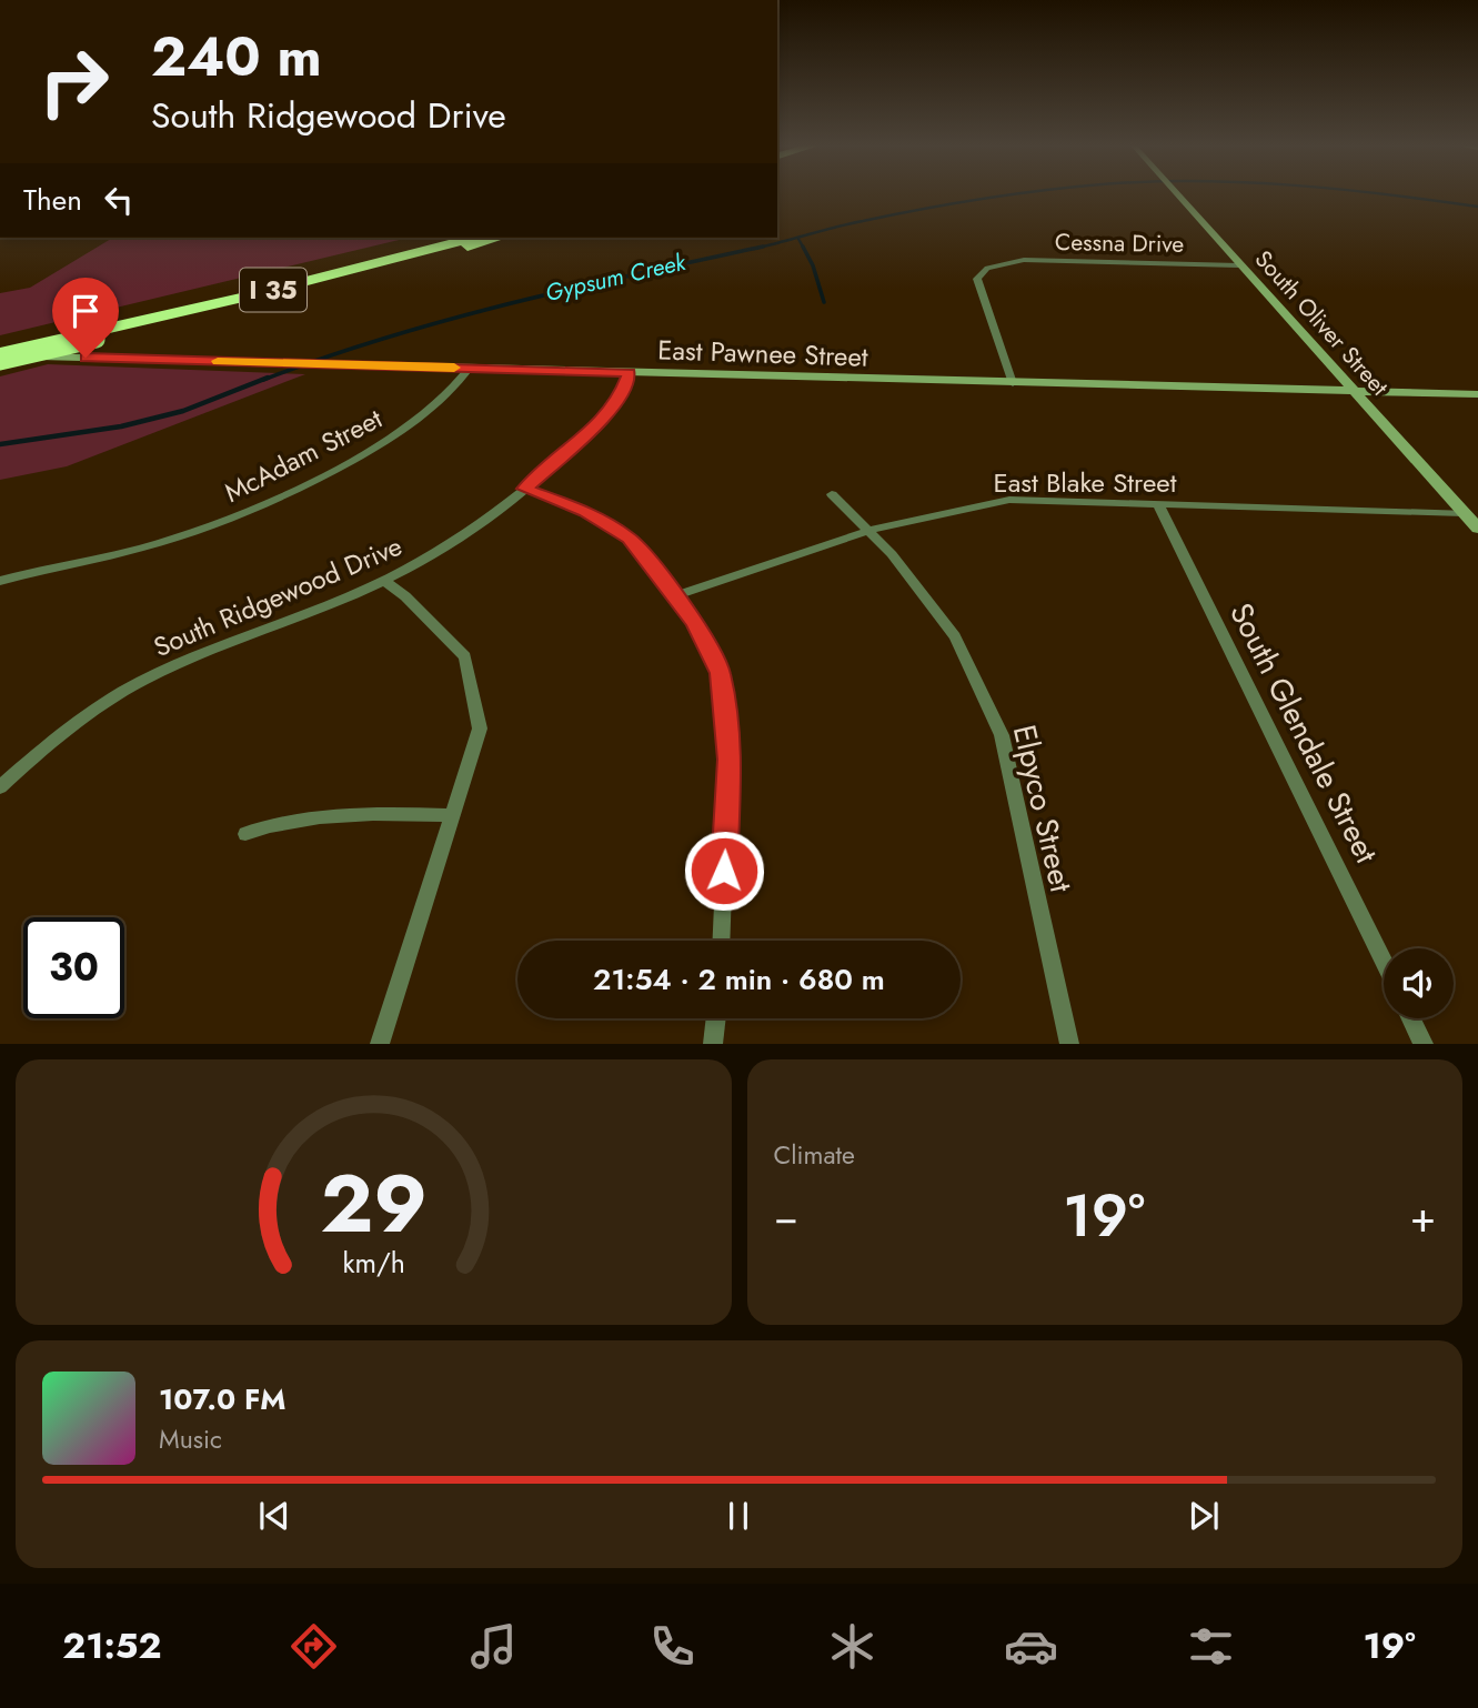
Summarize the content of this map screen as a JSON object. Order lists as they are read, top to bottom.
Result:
{
  "streets": {
    "highway": ["I 35"],
    "main road": ["South Oliver Street", "East Pawnee Street"],
    "street": [
      "Cessna Drive",
      "McAdam Street",
      "East Blake Street",
      "South Ridgewood Drive",
      "South Glendale Street",
      "Elpyco Street"
    ]
  },
  "crossings": [
    ["Cessna Drive", "South Oliver Street"],
    ["Cessna Drive", "East Pawnee Street"],
    ["I 35", "East Pawnee Street"],
    ["South Oliver Street", "East Pawnee Street"],
    ["South Oliver Street", "East Blake Street"],
    ["East Pawnee Street", "McAdam Street"],
    ["East Pawnee Street", "South Ridgewood Drive"],
    ["East Blake Street", "South Glendale Street"],
    ["East Blake Street", "Elpyco Street"]
  ],
  "water": ["Gypsum Creek"],
  "page": {
    "turn": ["240 m", "South Ridgewood Drive"],
    "then": "Then",
    "limit": "30",
    "trip": "21:54 · 2 min · 680 m",
    "tile": "Climate",
    "heat": ["−", "19°", "+"],
    "song": ["107.0 FM", "Music"],
    "tabs": ["21:52", "19°"],
    "gauge": ["29", "km/h"]
  }
}
